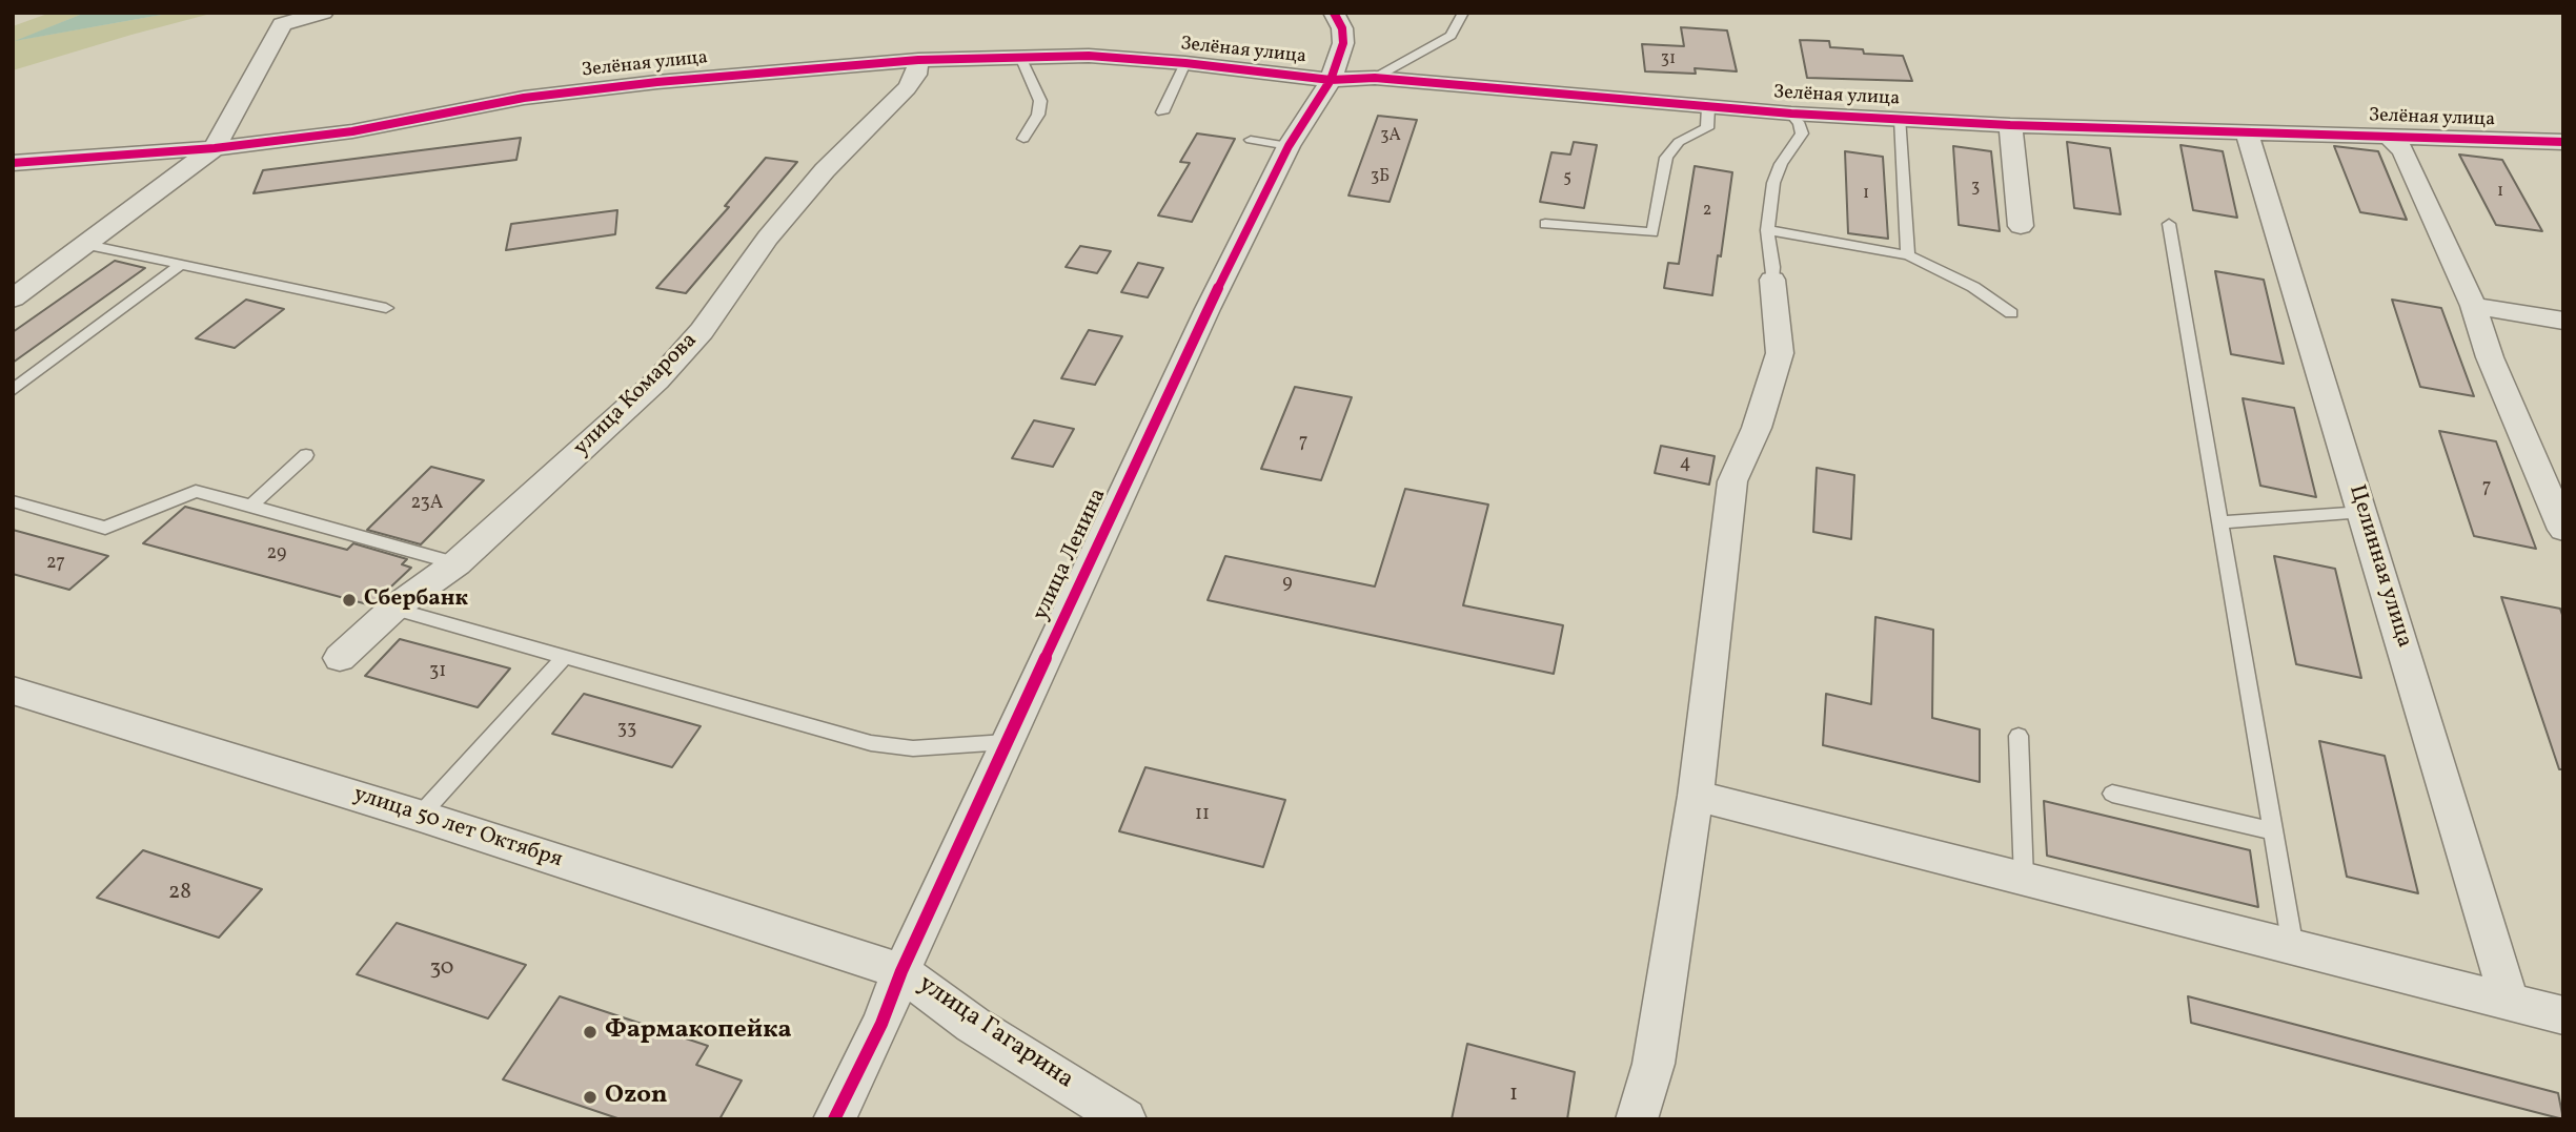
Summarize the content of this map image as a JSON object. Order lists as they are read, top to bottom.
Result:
{
  "streets": {
    "street": [
      "Зелёная улица",
      "улица Комарова",
      "улица Ленина",
      "Целинная улица",
      "улица 50 лет Октября",
      "улица Гагарина"
    ]
  },
  "crossings": [
    ["Зелёная улица", "улица Комарова"],
    ["Зелёная улица", "улица Ленина"],
    ["Зелёная улица", "Целинная улица"],
    ["улица Ленина", "улица 50 лет Октября"],
    ["улица Ленина", "улица Гагарина"],
    ["улица 50 лет Октября", "улица Гагарина"]
  ],
  "places": ["Сбербанк", "Фармакопейка", "Ozon"],
  "house_numbers": [
    "31",
    "3А",
    "3Б",
    "5",
    "3",
    "1",
    "1",
    "2",
    "7",
    "4",
    "7",
    "23А",
    "29",
    "27",
    "9",
    "31",
    "33",
    "11",
    "28",
    "30",
    "1"
  ]
}
